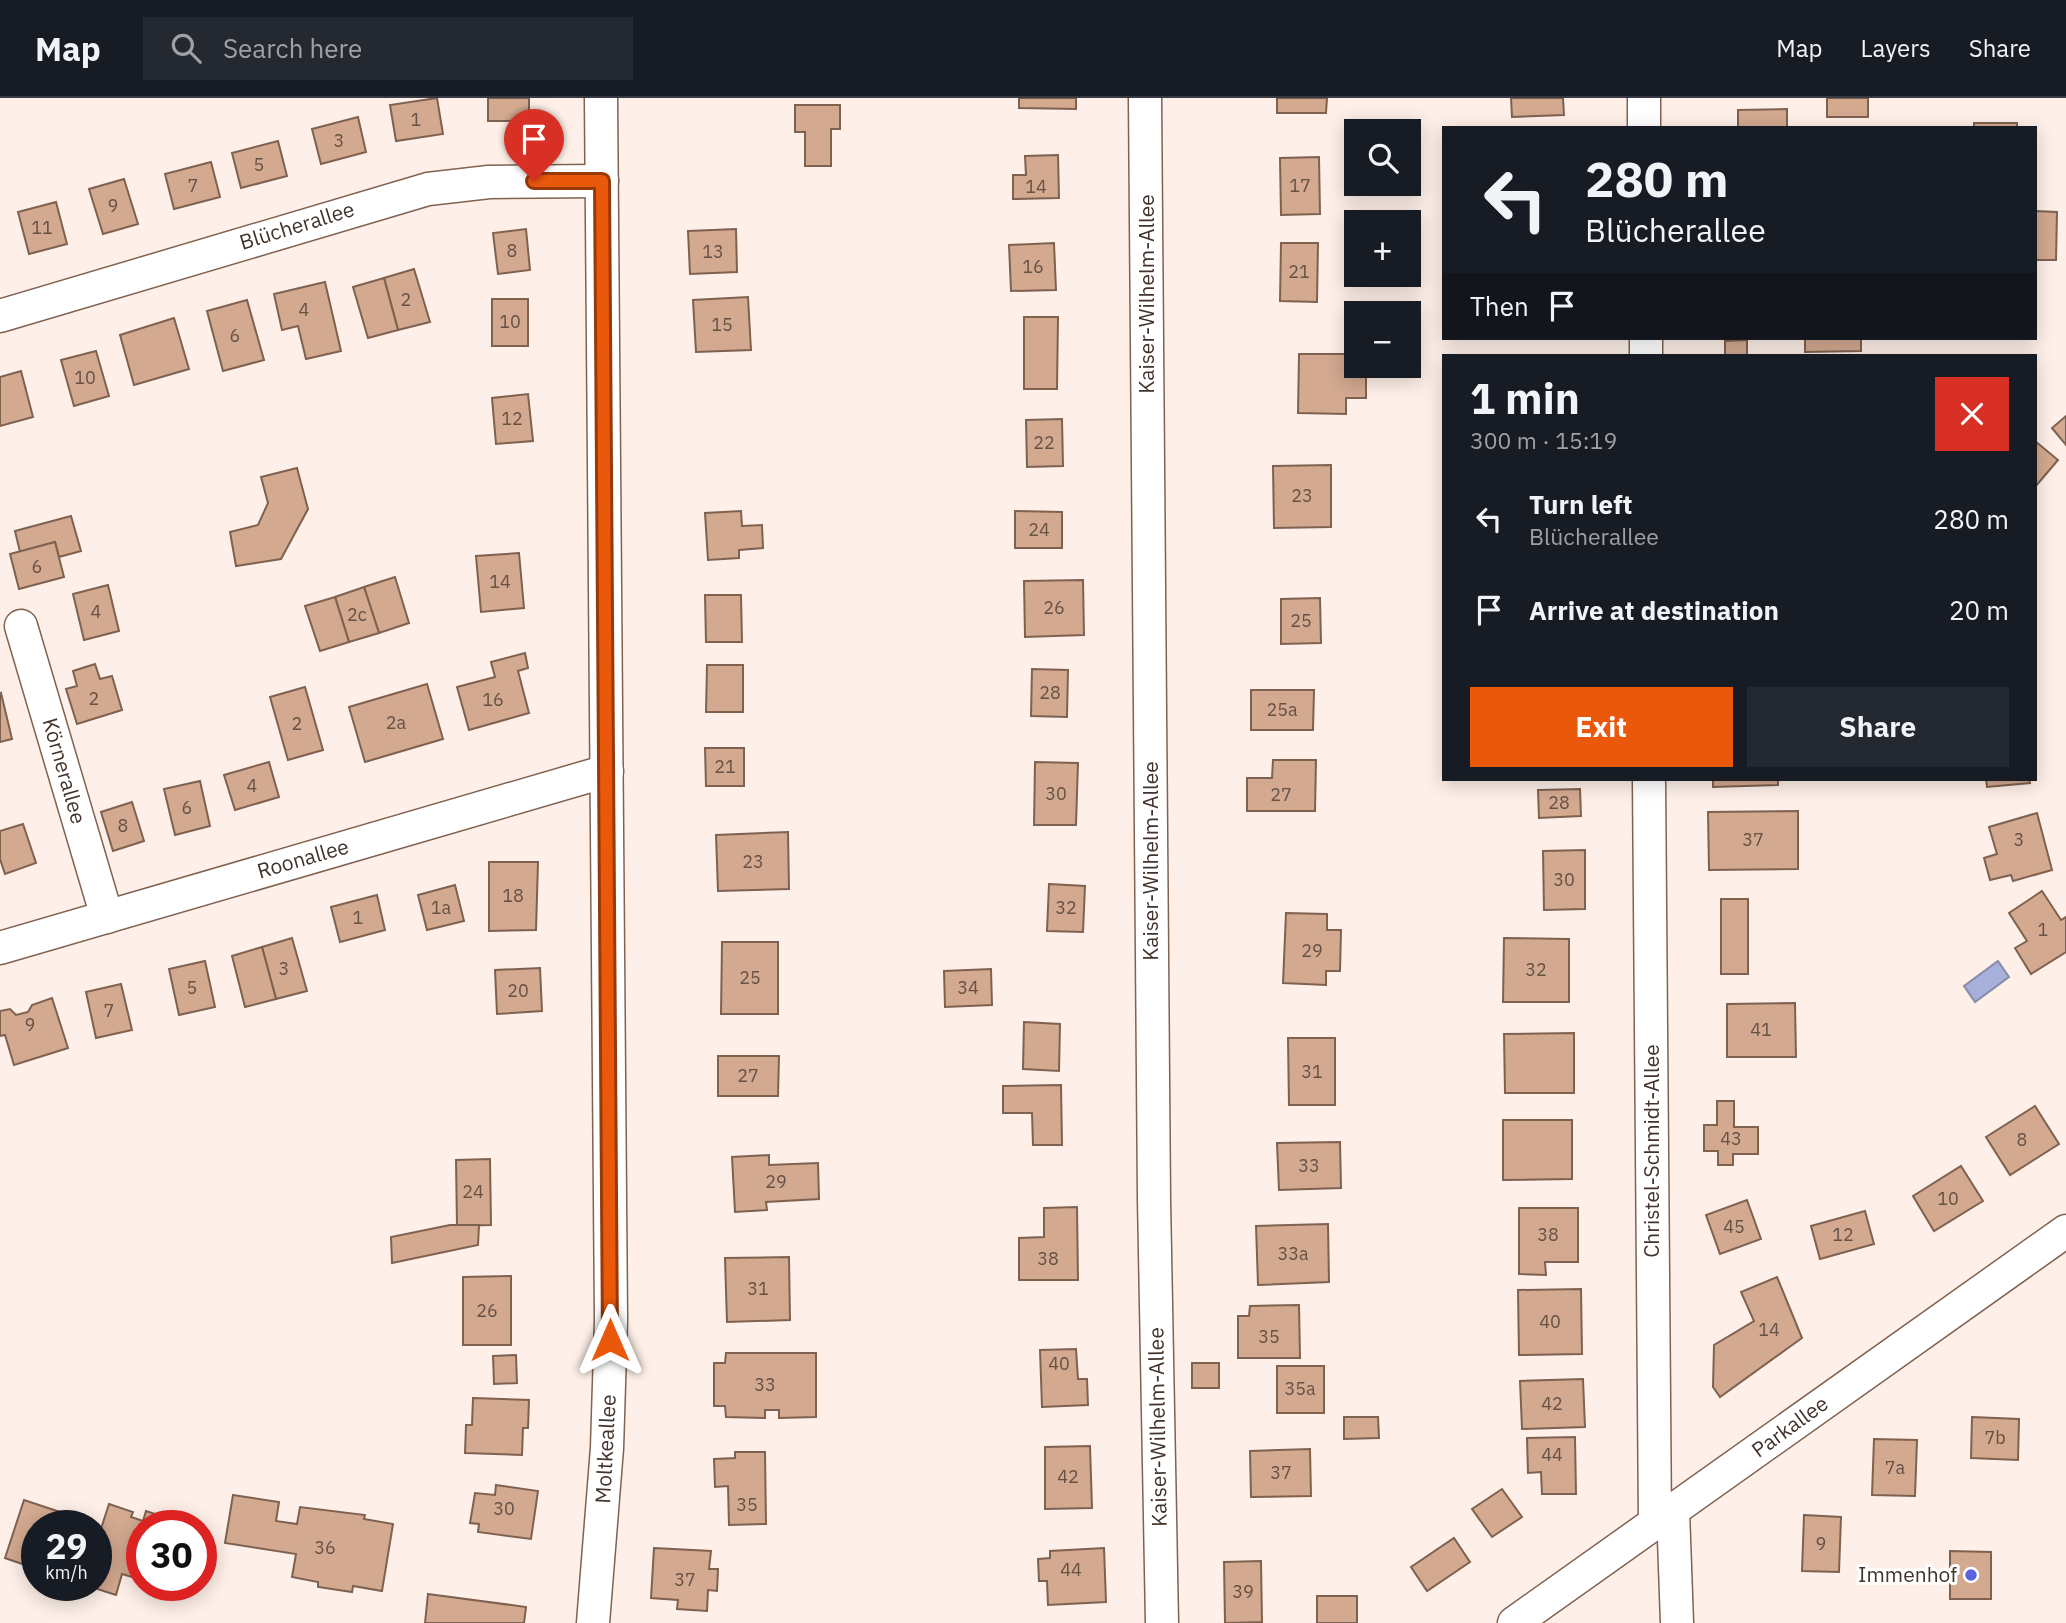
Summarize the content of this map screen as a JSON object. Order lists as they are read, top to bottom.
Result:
{
  "streets": {
    "street": [
      "Blücherallee",
      "Kaiser-Wilhelm-Allee",
      "Körnerallee",
      "Roonallee",
      "Christel-Schmidt-Allee",
      "Parkallee",
      "Moltkeallee"
    ]
  },
  "crossings": [
    ["Blücherallee", "Moltkeallee"],
    ["Körnerallee", "Roonallee"],
    ["Roonallee", "Moltkeallee"],
    ["Christel-Schmidt-Allee", "Parkallee"]
  ],
  "places": ["Immenhof"],
  "house_numbers": [
    "1",
    "3",
    "5",
    "7",
    "17",
    "14",
    "9",
    "11",
    "8",
    "13",
    "16",
    "21",
    "2",
    "4",
    "10",
    "15",
    "6",
    "10",
    "12",
    "22",
    "23",
    "24",
    "6",
    "14",
    "26",
    "4",
    "2c",
    "25",
    "28",
    "2",
    "16",
    "25a",
    "2a",
    "2",
    "21",
    "4",
    "30",
    "27",
    "28",
    "6",
    "8",
    "37",
    "3",
    "23",
    "30",
    "18",
    "1a",
    "32",
    "1",
    "1",
    "29",
    "3",
    "32",
    "25",
    "5",
    "34",
    "20",
    "7",
    "9",
    "41",
    "31",
    "27",
    "43",
    "8",
    "33",
    "29",
    "24",
    "10",
    "45",
    "38",
    "12",
    "33a",
    "38",
    "31",
    "26",
    "40",
    "14",
    "35",
    "40",
    "33",
    "35a",
    "42",
    "7b",
    "44",
    "7a",
    "37",
    "42",
    "35",
    "30",
    "9",
    "36",
    "44",
    "37",
    "39"
  ],
  "page": {
    "header": "Map",
    "search": "Search here",
    "nav": ["Map", "Layers", "Share"],
    "map_buttons": ["+", "−"],
    "turn": ["280 m", "Blücherallee"],
    "then": "Then",
    "heading": ["1 min", "300 m · 15:19"],
    "list": [
      {
        "name": "Turn left",
        "note": "Blücherallee",
        "value": "280 m"
      },
      {
        "name": "Arrive at destination",
        "value": "20 m"
      }
    ],
    "buttons": ["Exit", "Share"],
    "speed": "29 km/h",
    "limit": "30"
  }
}
